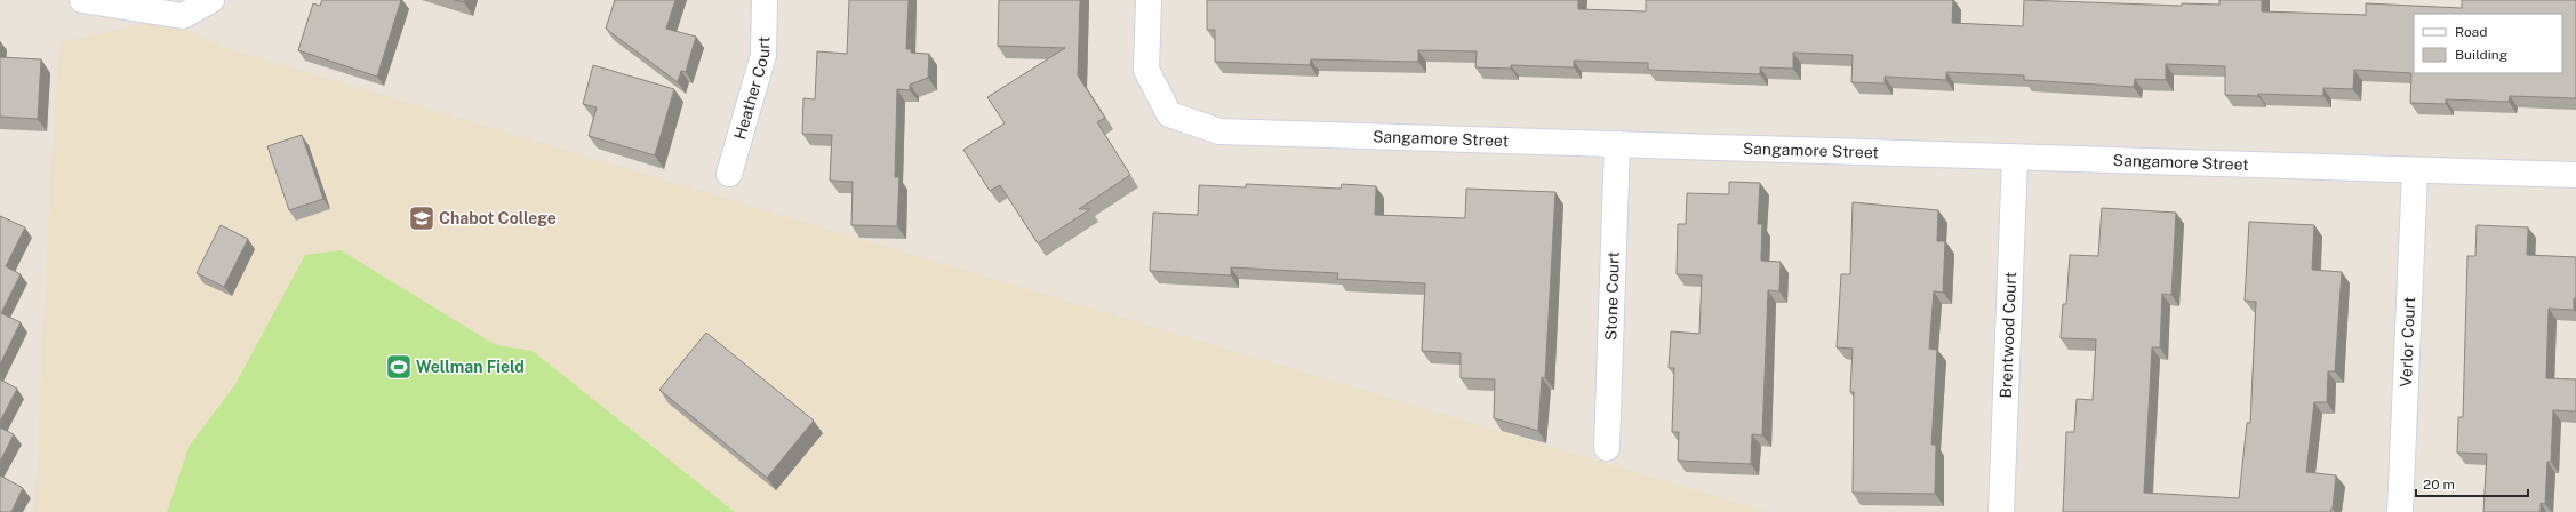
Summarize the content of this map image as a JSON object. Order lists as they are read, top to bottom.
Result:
{
  "streets": {
    "street": [
      "Heather Court",
      "Sangamore Street",
      "Stone Court",
      "Brentwood Court",
      "Verlor Court"
    ]
  },
  "crossings": [
    ["Sangamore Street", "Stone Court"],
    ["Sangamore Street", "Brentwood Court"],
    ["Sangamore Street", "Verlor Court"]
  ],
  "places": {
    "school or university": ["Chabot College"],
    "sports": ["Wellman Field"]
  },
  "legend": ["Road", "Building"],
  "scale_bar": "20 m"
}
